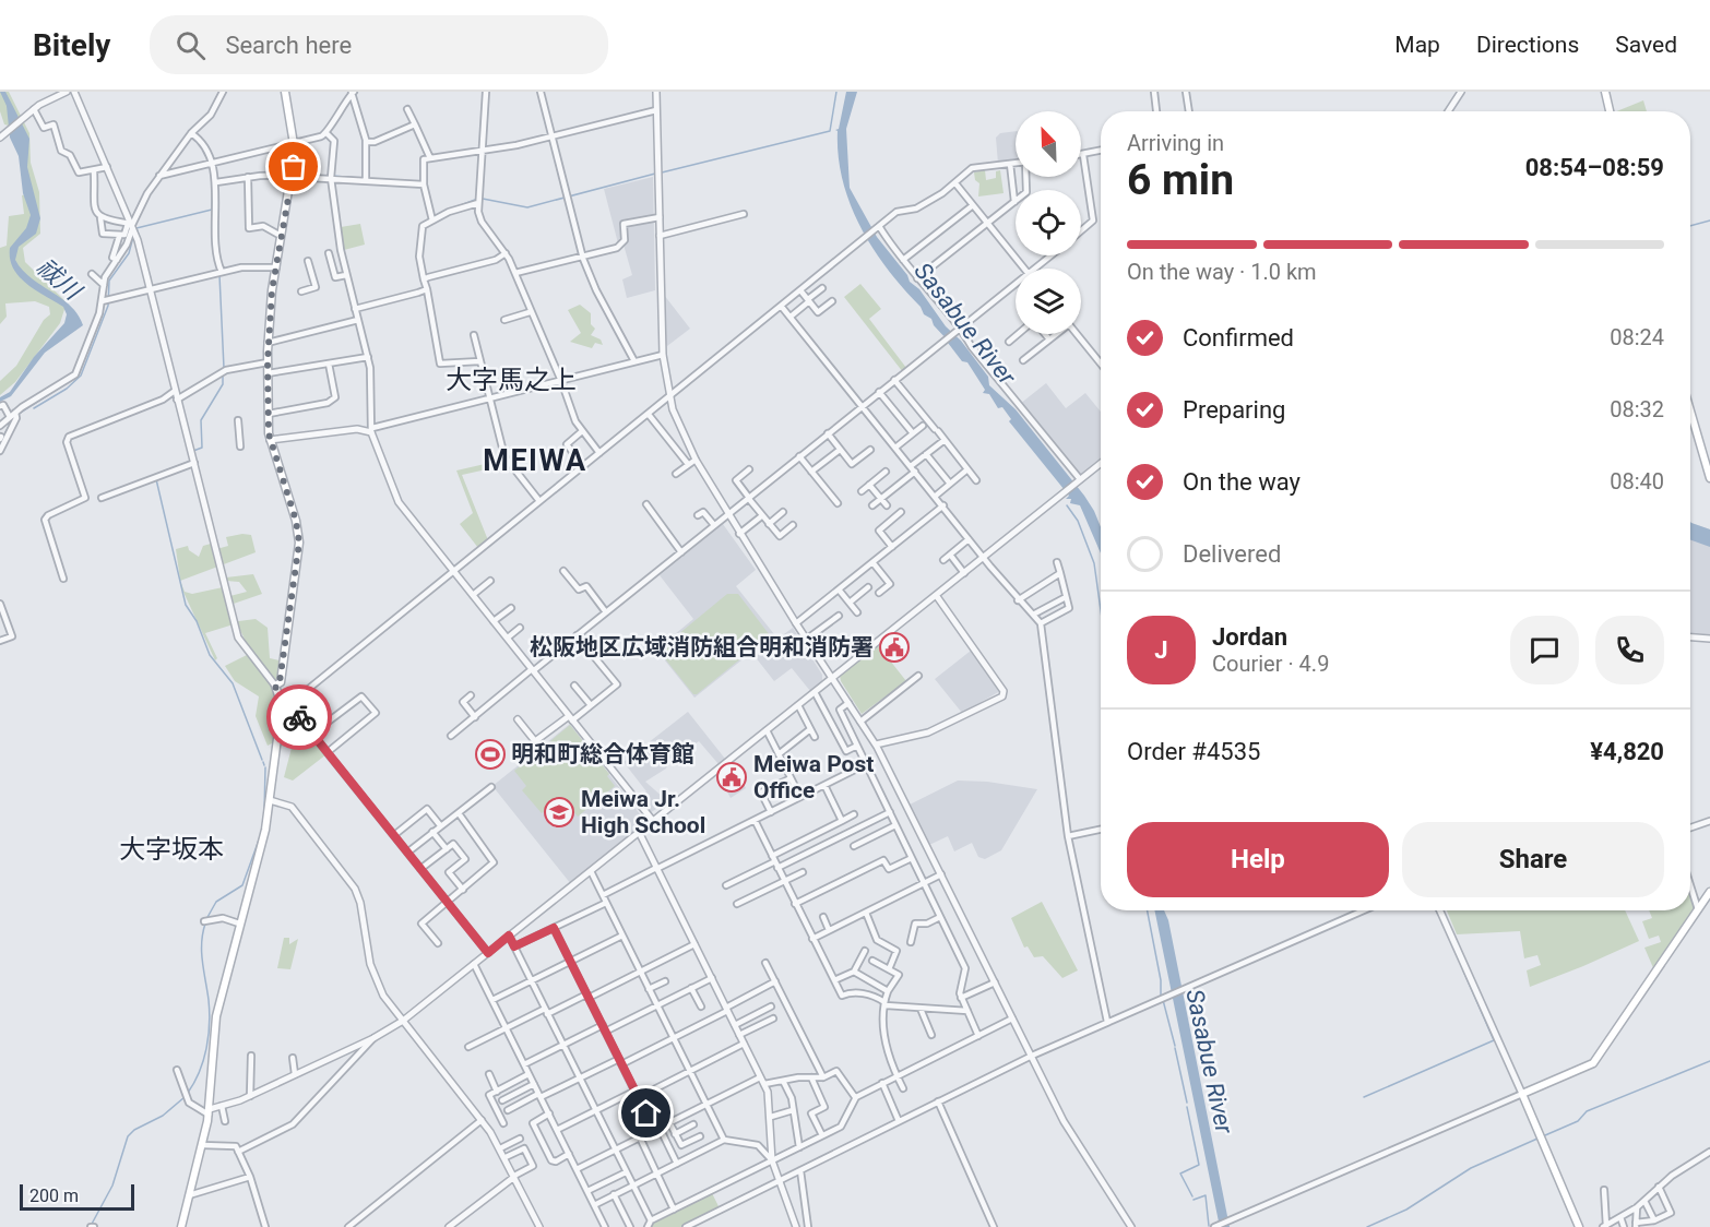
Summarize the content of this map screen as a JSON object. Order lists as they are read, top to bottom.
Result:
{
  "districts": ["大字馬之上", "MEIWA", "大字坂本"],
  "water": ["祓川", "Sasabue River"],
  "places": {
    "public building": ["松阪地区広域消防組合明和消防署", "Meiwa Post Office"],
    "sports": ["明和町総合体育館"],
    "school or university": ["Meiwa Jr. High School"]
  },
  "scale_bar": "200 m",
  "north": "top left",
  "page": {
    "header": "Bitely",
    "search": "Search here",
    "nav": ["Map", "Directions", "Saved"],
    "heading": ["6 min", "Arriving in", "08:54–08:59"],
    "panel": [
      "Jordan",
      "Courier · 4.9",
      "Order #4535",
      "¥4,820"
    ],
    "bar": "On the way · 1.0 km",
    "list": [
      ["Confirmed", "08:24"],
      ["Preparing", "08:32"],
      ["On the way", "08:40"],
      "Delivered"
    ],
    "round": "J",
    "buttons": ["Help", "Share"],
    "scale": "200 m"
  }
}
